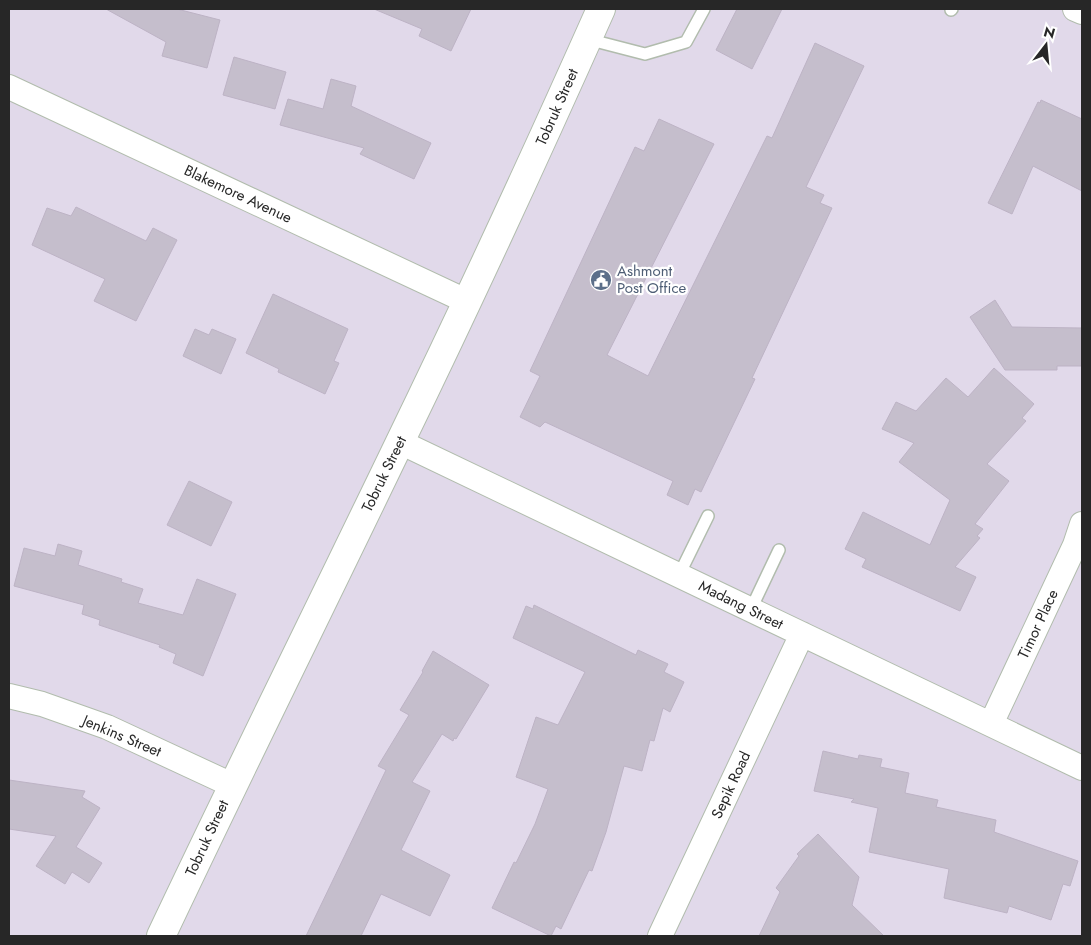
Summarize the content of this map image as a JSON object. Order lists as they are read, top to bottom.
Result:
{
  "streets": {
    "street": [
      "Tobruk Street",
      "Blakemore Avenue",
      "Madang Street",
      "Timor Place",
      "Jenkins Street",
      "Sepik Road"
    ]
  },
  "crossings": [
    ["Tobruk Street", "Blakemore Avenue"],
    ["Tobruk Street", "Madang Street"],
    ["Tobruk Street", "Jenkins Street"],
    ["Madang Street", "Timor Place"],
    ["Madang Street", "Sepik Road"]
  ],
  "places": {
    "public building": ["Ashmont Post Office"]
  },
  "north": "top"
}
